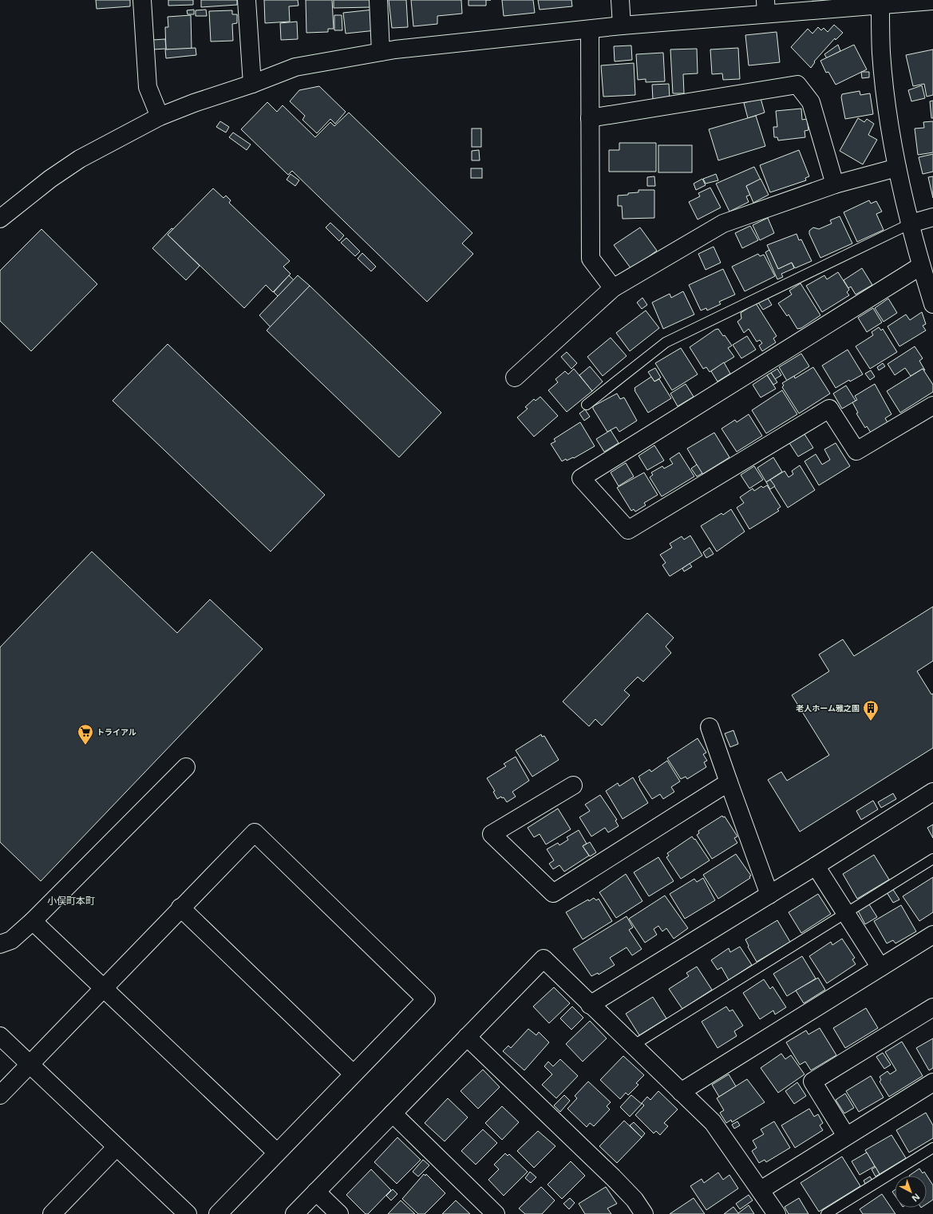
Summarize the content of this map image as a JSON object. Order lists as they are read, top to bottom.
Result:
{
  "districts": ["小俣町本町"],
  "places": {
    "building": ["老人ホーム雅之園"],
    "supermarket": ["トライアル"]
  },
  "north": "bottom right"
}
